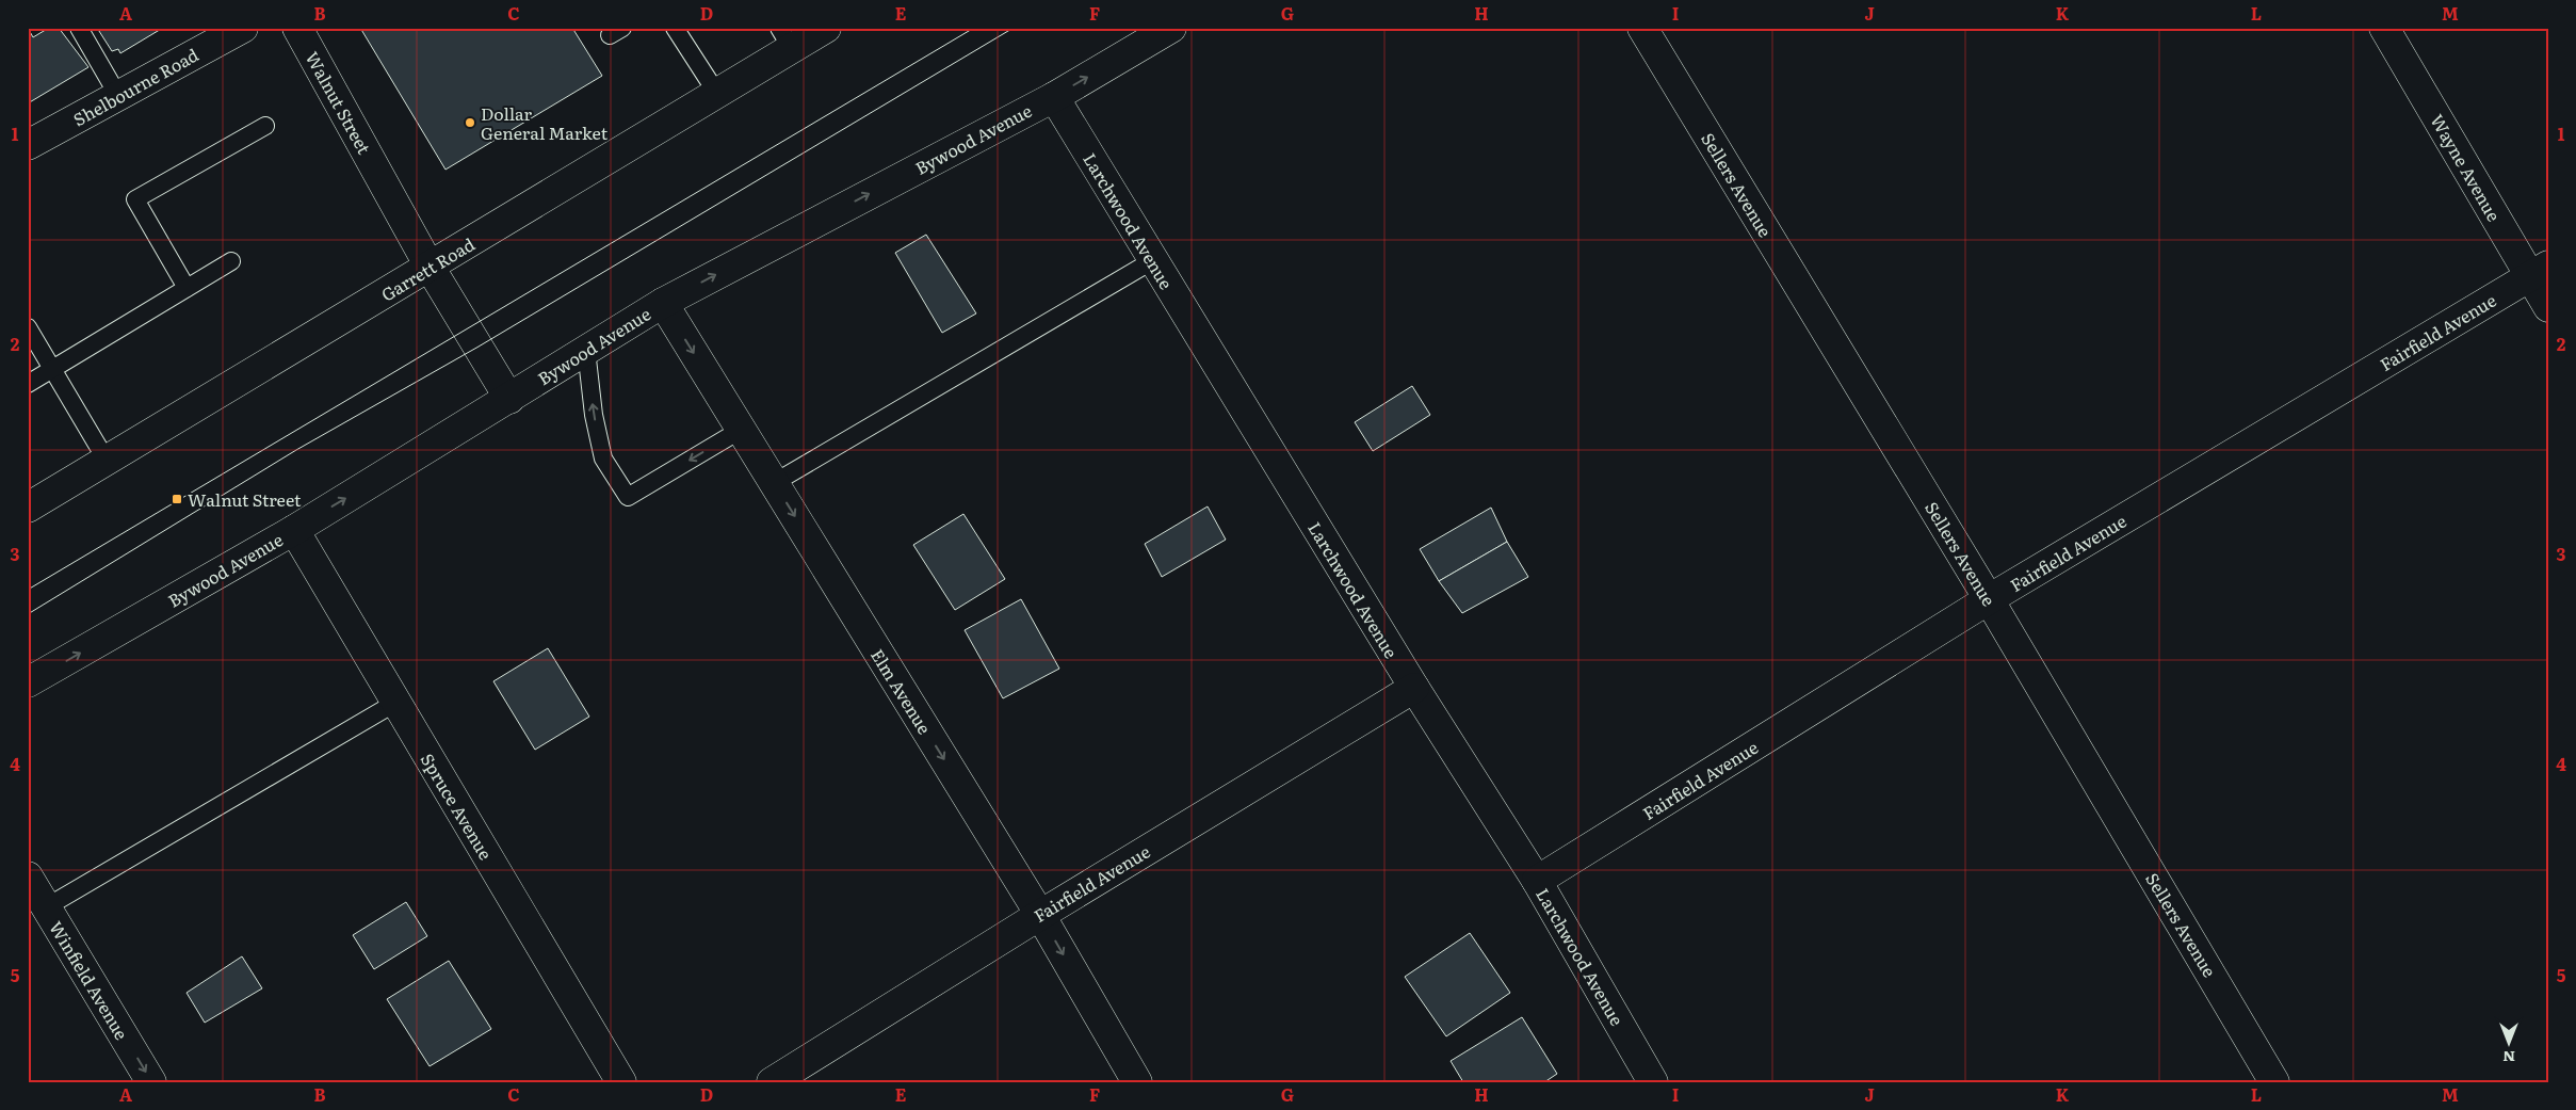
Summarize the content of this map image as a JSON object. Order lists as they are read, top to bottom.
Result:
{
  "streets": {
    "street": [
      "Shelbourne Road",
      "Walnut Street",
      "Bywood Avenue",
      "Wayne Avenue",
      "Sellers Avenue",
      "Larchwood Avenue",
      "Garrett Road",
      "Fairfield Avenue",
      "Elm Avenue",
      "Spruce Avenue",
      "Winfield Avenue"
    ]
  },
  "crossings": [
    ["Walnut Street", "Bywood Avenue"],
    ["Walnut Street", "Garrett Road"],
    ["Bywood Avenue", "Larchwood Avenue"],
    ["Bywood Avenue", "Elm Avenue"],
    ["Bywood Avenue", "Spruce Avenue"],
    ["Wayne Avenue", "Fairfield Avenue"],
    ["Sellers Avenue", "Fairfield Avenue"],
    ["Larchwood Avenue", "Fairfield Avenue"],
    ["Fairfield Avenue", "Elm Avenue"]
  ],
  "one_way": ["Bywood Avenue", "Elm Avenue", "Winfield Avenue"],
  "places": {
    "other": ["Dollar General Market"],
    "transit": ["Walnut Street"]
  },
  "north": "bottom",
  "grid": {
    "columns": [
      "A",
      "B",
      "C",
      "D",
      "E",
      "F",
      "G",
      "H",
      "I",
      "J",
      "K",
      "L",
      "M"
    ],
    "rows": [
      "1",
      "2",
      "3",
      "4",
      "5"
    ]
  }
}
